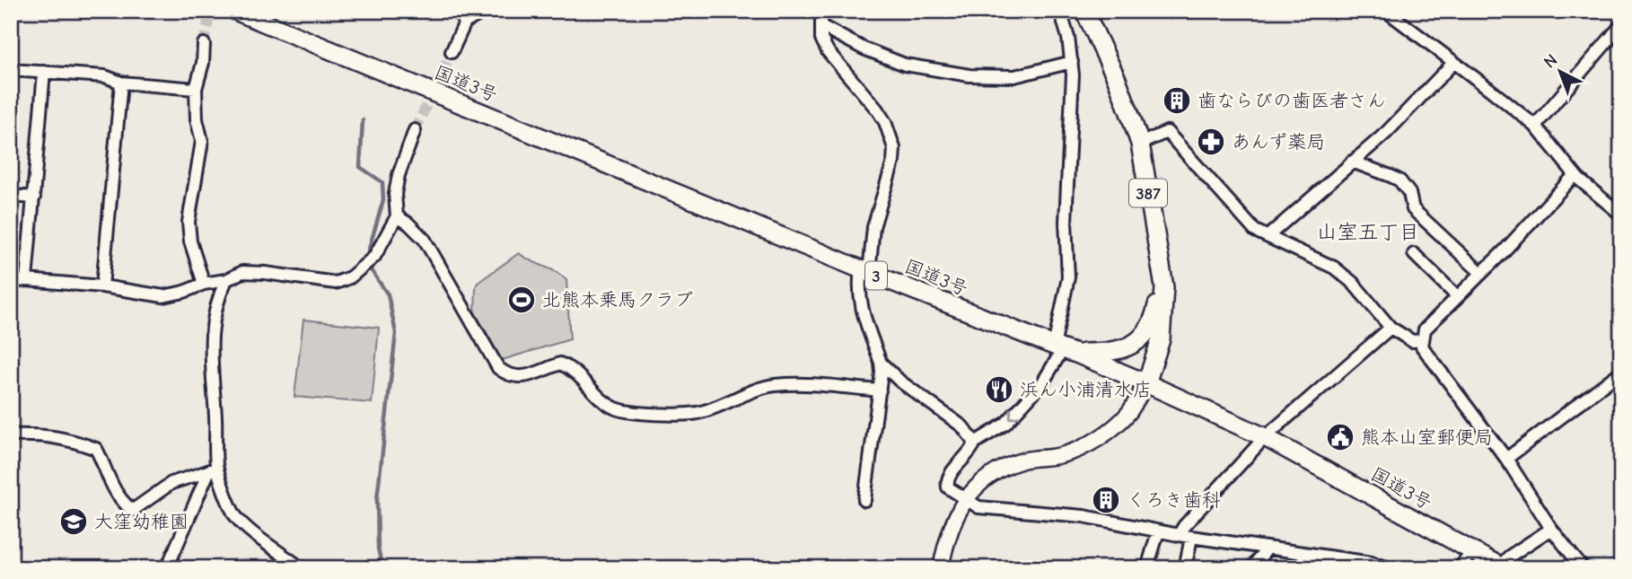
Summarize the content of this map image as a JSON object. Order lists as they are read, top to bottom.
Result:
{
  "streets": {
    "highway": ["国道3号", "387", "3"]
  },
  "crossings": [
    ["国道3号", "387"]
  ],
  "districts": ["山室五丁目"],
  "places": {
    "building": ["歯ならびの歯医者さん", "くろき歯科"],
    "pharmacy": ["あんず薬局"],
    "sports": ["北熊本乗馬クラブ"],
    "restaurant": ["浜ん小浦清水店"],
    "public building": ["熊本山室郵便局"],
    "school or university": ["大窪幼稚園"]
  },
  "north": "top left"
}
